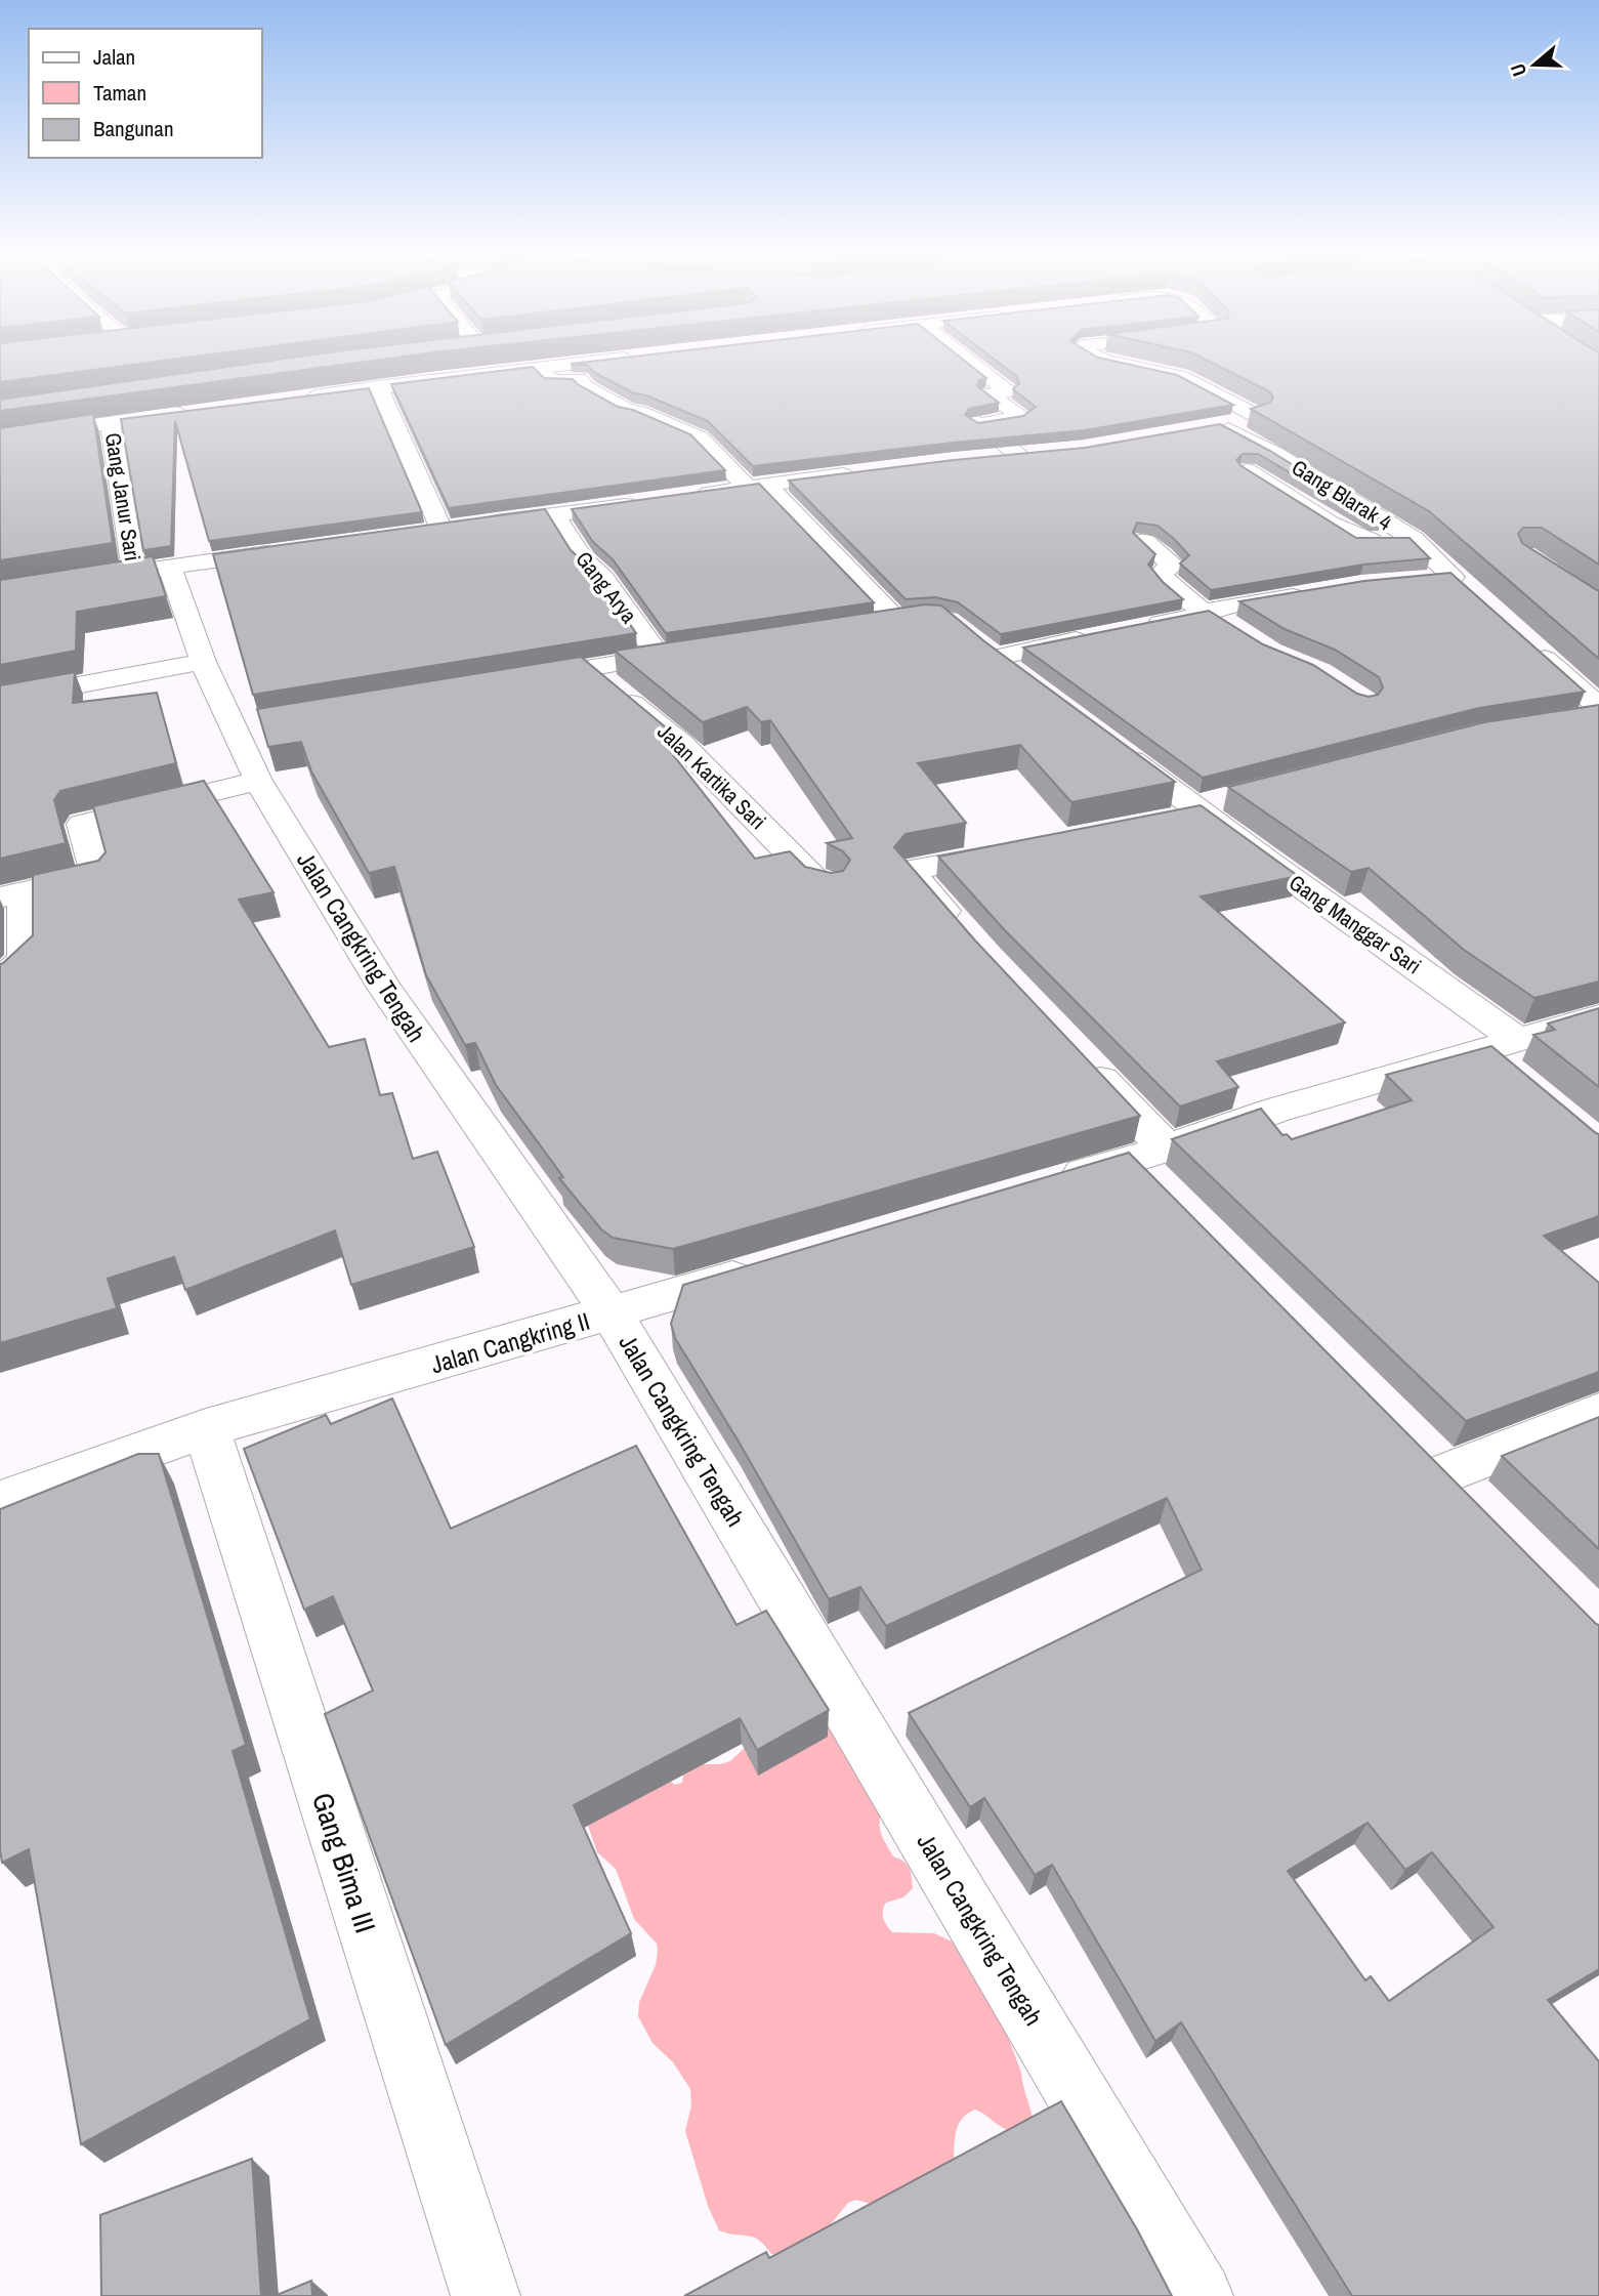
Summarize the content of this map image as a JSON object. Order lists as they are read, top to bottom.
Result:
{
  "streets": {
    "street": [
      "Gang Blarak 4",
      "Gang Janur Sari",
      "Gang Arya",
      "Jalan Kartika Sari",
      "Gang Manggar Sari",
      "Jalan Cangkring Tengah",
      "Jalan Cangkring II",
      "Gang Bima III"
    ]
  },
  "crossings": [
    ["Gang Janur Sari", "Jalan Cangkring Tengah"],
    ["Jalan Cangkring Tengah", "Jalan Cangkring II"],
    ["Jalan Cangkring II", "Gang Bima III"]
  ],
  "legend": ["Jalan", "Taman", "Bangunan"],
  "north": "left"
}
